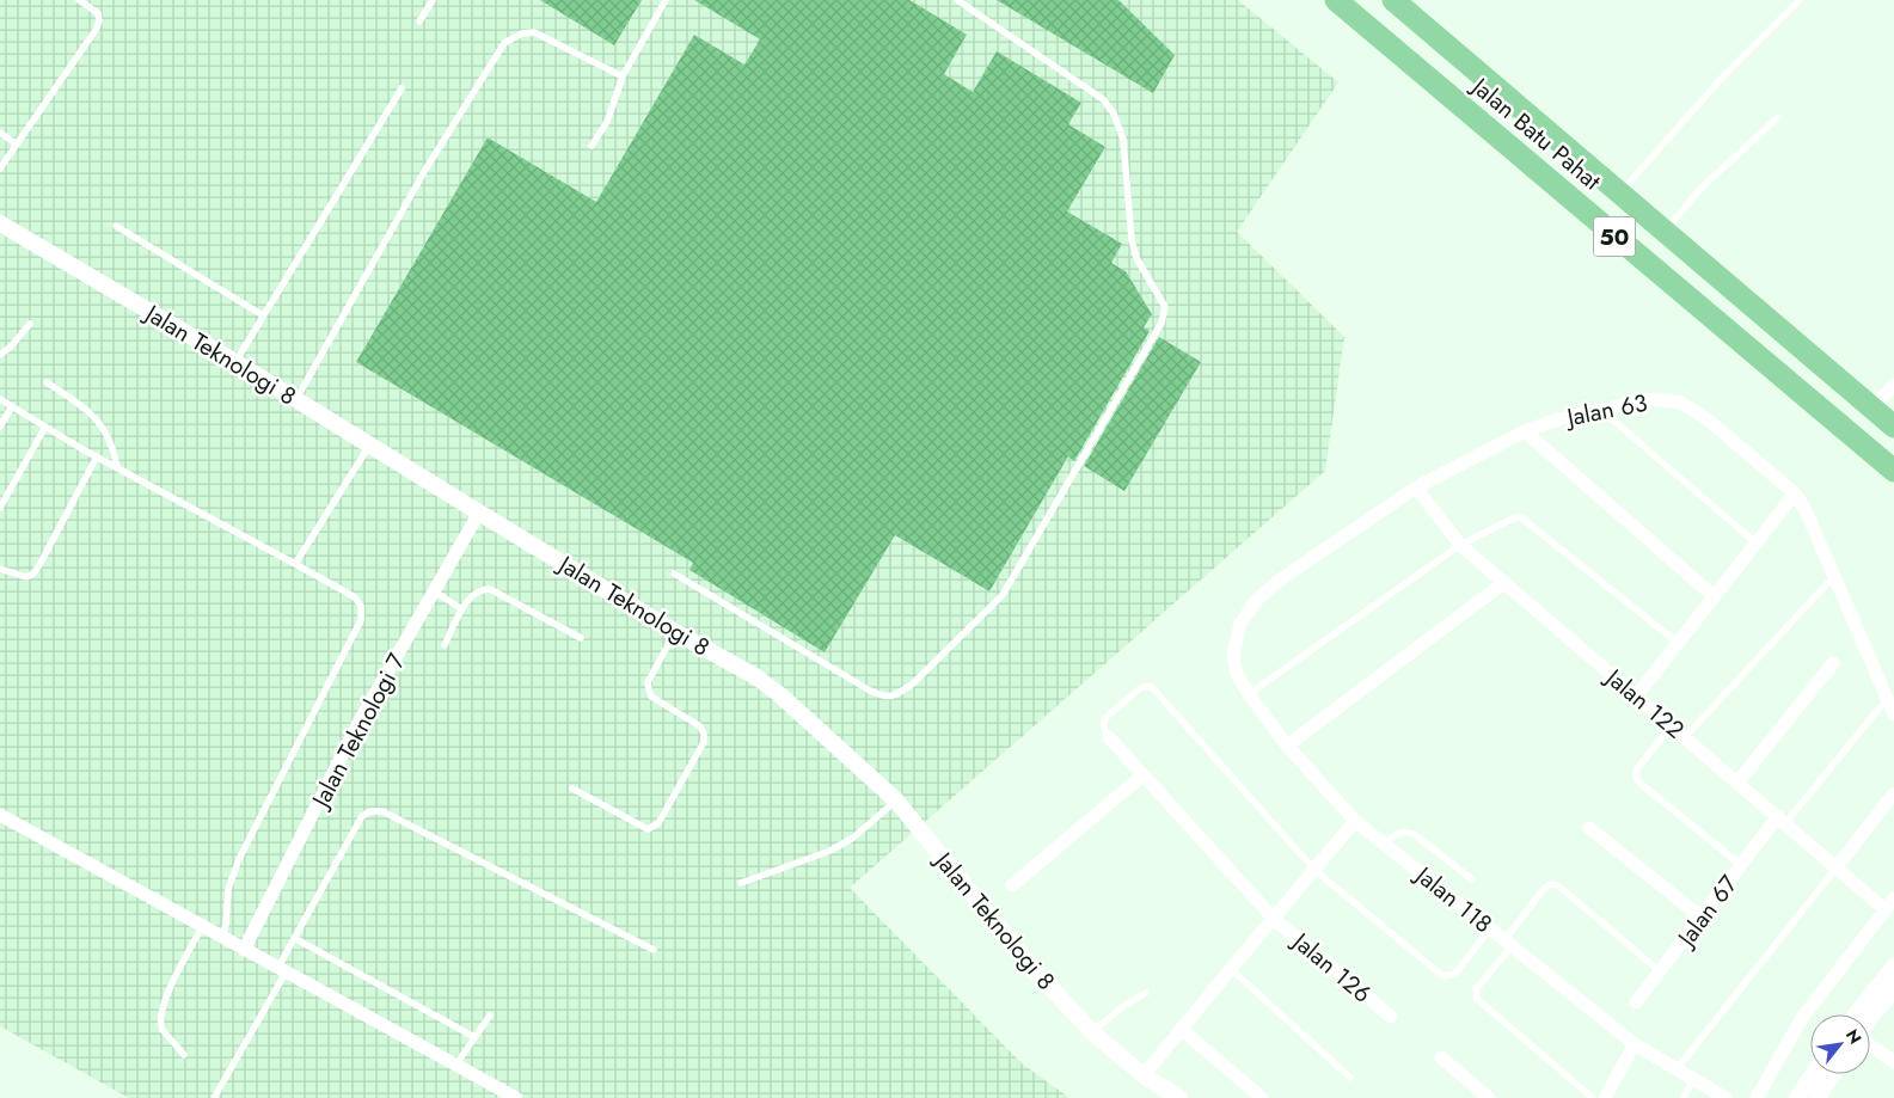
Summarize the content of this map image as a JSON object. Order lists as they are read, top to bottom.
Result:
{
  "streets": {
    "highway": ["Jalan Batu Pahat", "50"],
    "street": [
      "Jalan Teknologi 8",
      "Jalan 63",
      "Jalan 122",
      "Jalan Teknologi 7",
      "Jalan 118",
      "Jalan 67",
      "Jalan 126"
    ]
  },
  "crossings": [
    ["Jalan Teknologi 8", "Jalan Teknologi 7"],
    ["Jalan 63", "Jalan 122"],
    ["Jalan 63", "Jalan 118"],
    ["Jalan 122", "Jalan 67"]
  ],
  "north": "top right"
}
